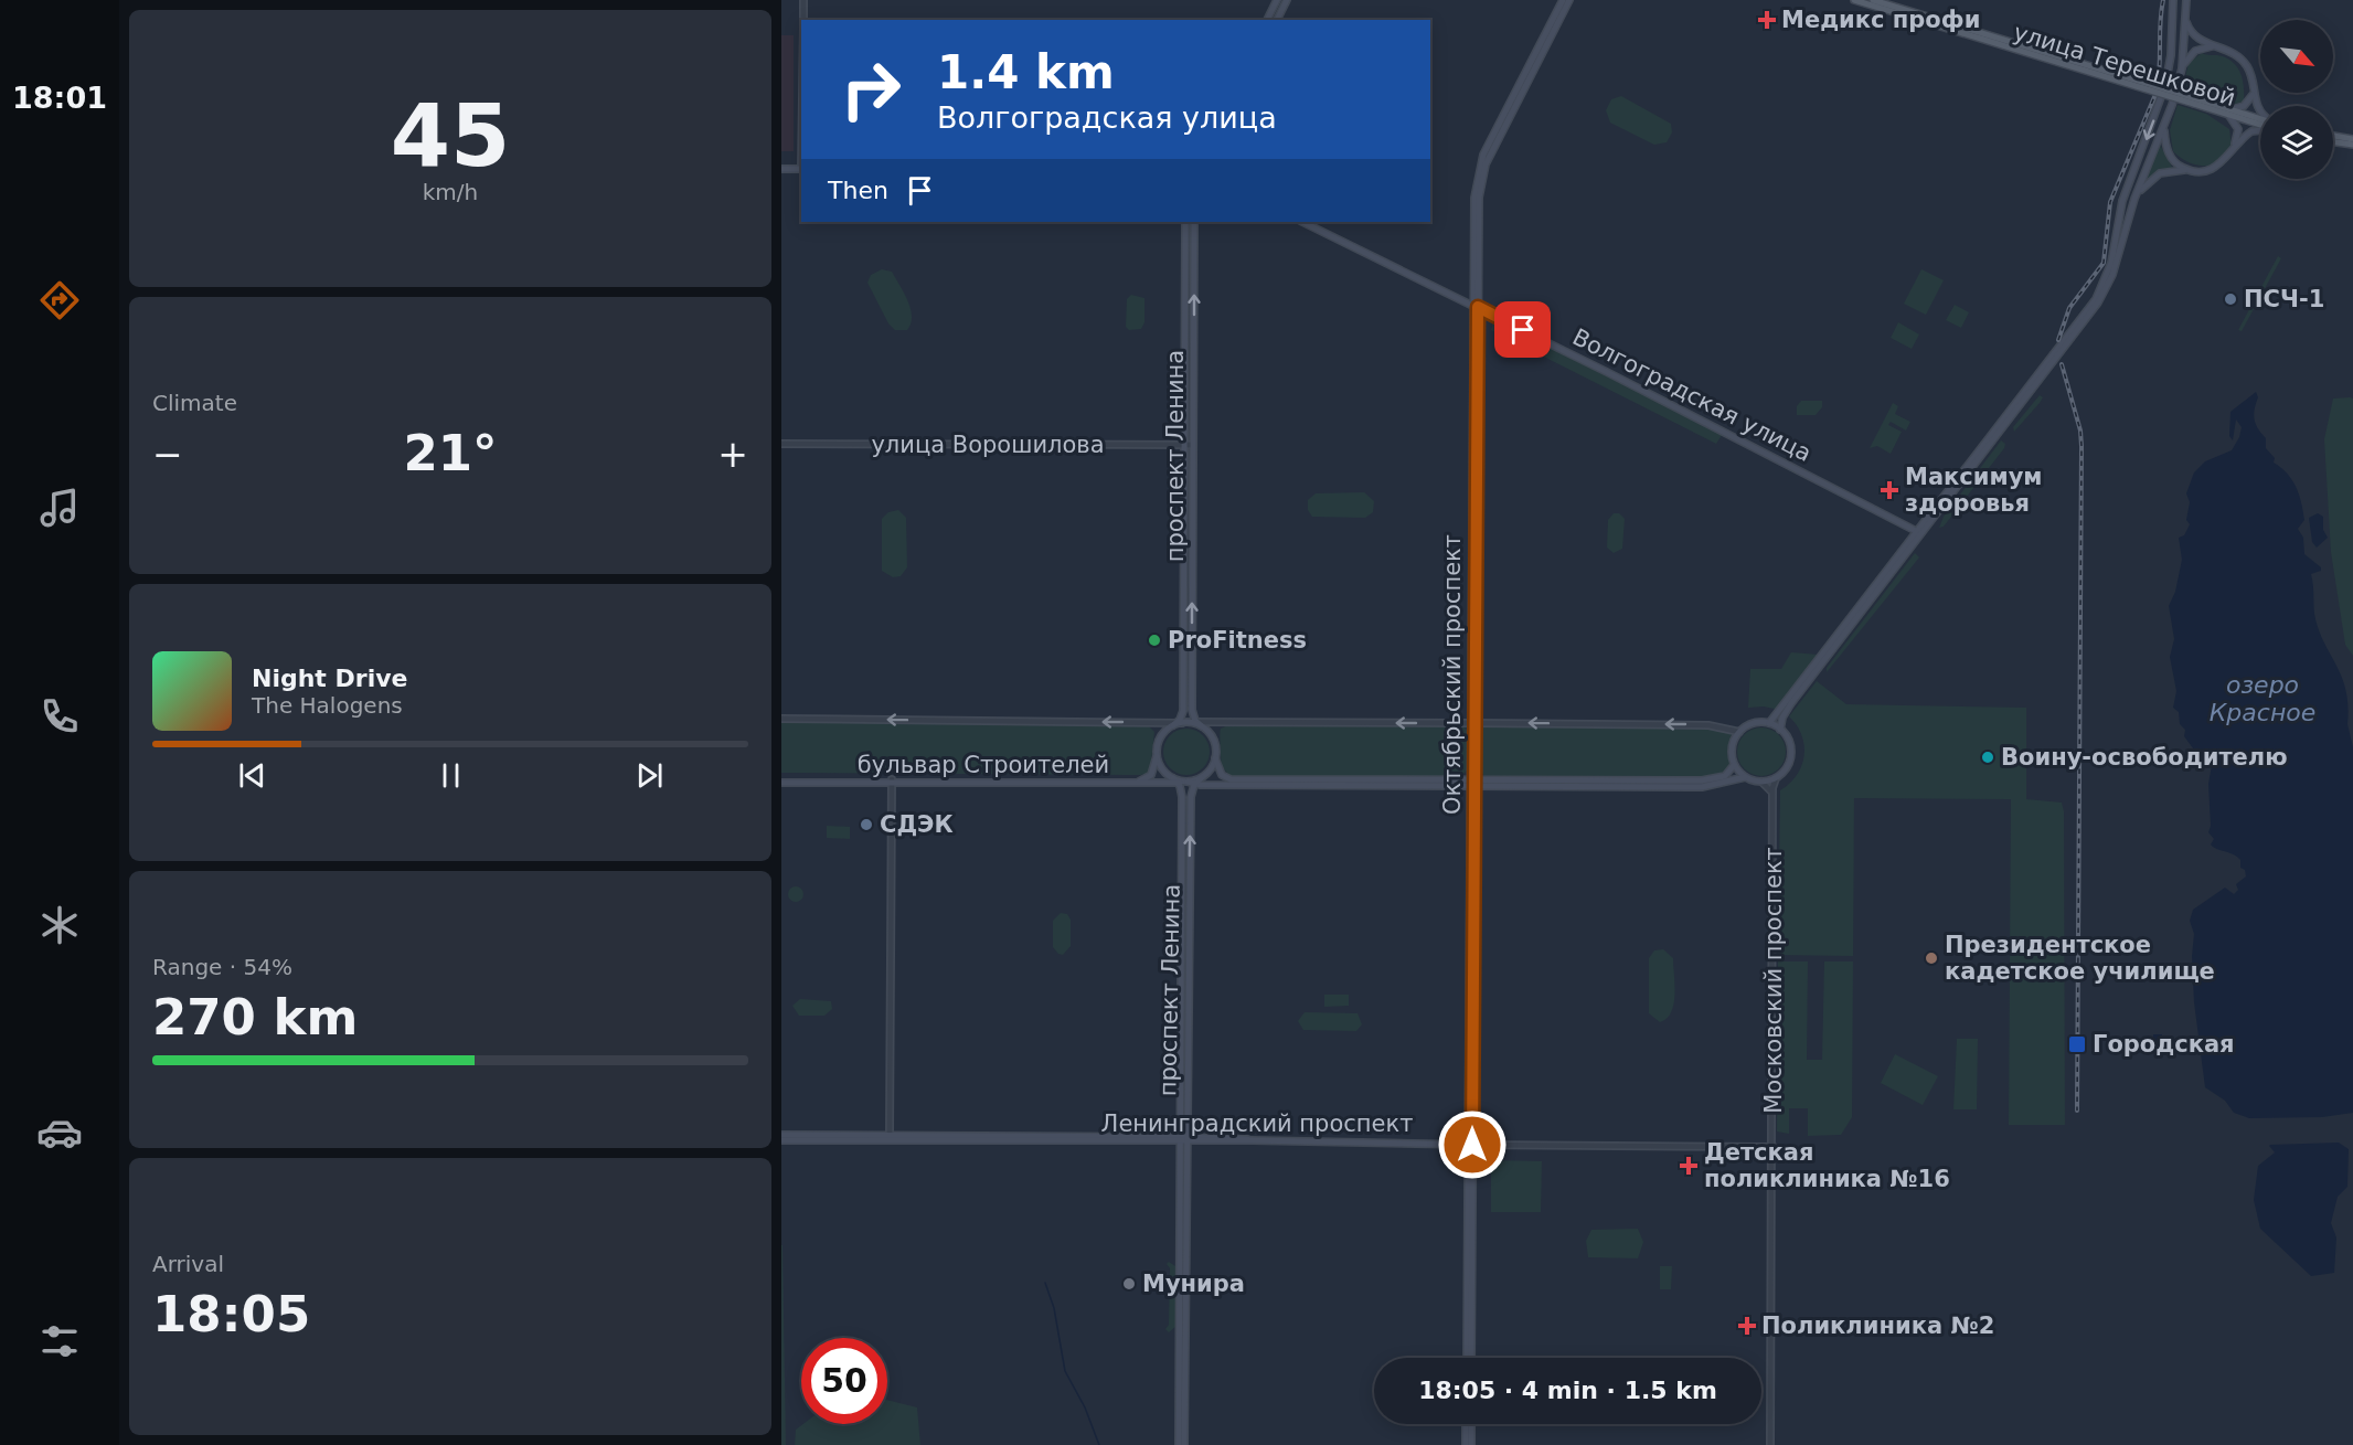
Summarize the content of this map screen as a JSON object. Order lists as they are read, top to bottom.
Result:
{
  "streets": {
    "main road": [
      "улица Терешковой",
      "Волгоградская улица",
      "проспект Ленина",
      "Октябрьский проспект",
      "бульвар Строителей",
      "Ленинградский проспект"
    ],
    "street": ["улица Ворошилова", "Московский проспект"]
  },
  "crossings": [
    ["Волгоградская улица", "Октябрьский проспект"],
    ["улица Ворошилова", "проспект Ленина"],
    ["проспект Ленина", "бульвар Строителей"],
    ["проспект Ленина", "Ленинградский проспект"],
    ["Октябрьский проспект", "бульвар Строителей"],
    ["Октябрьский проспект", "Ленинградский проспект"],
    ["бульвар Строителей", "Московский проспект"],
    ["Московский проспект", "Ленинградский проспект"]
  ],
  "water": ["озеро Красное"],
  "places": {
    "health": [
      "Медикс профи",
      "Максимум здоровья",
      "Детская поликлиника №16",
      "Поликлиника №2"
    ],
    "other": [
      "ПСЧ-1",
      "ProFitness",
      "Воину-освободителю",
      "СДЭК",
      "Президентское кадетское училище",
      "Мунира"
    ],
    "transit": ["Городская"]
  },
  "north": "bottom right",
  "page": {
    "tabs": "18:01",
    "tile": [
      ["45", "km/h"],
      "Climate",
      ["Range · 54%", "270 km"],
      ["Arrival", "18:05"]
    ],
    "turn": ["1.4 km", "Волгоградская улица"],
    "then": "Then",
    "heat": ["−", "21°", "+"],
    "song": ["Night Drive", "The Halogens"],
    "limit": "50",
    "trip": "18:05 · 4 min · 1.5 km"
  }
}
